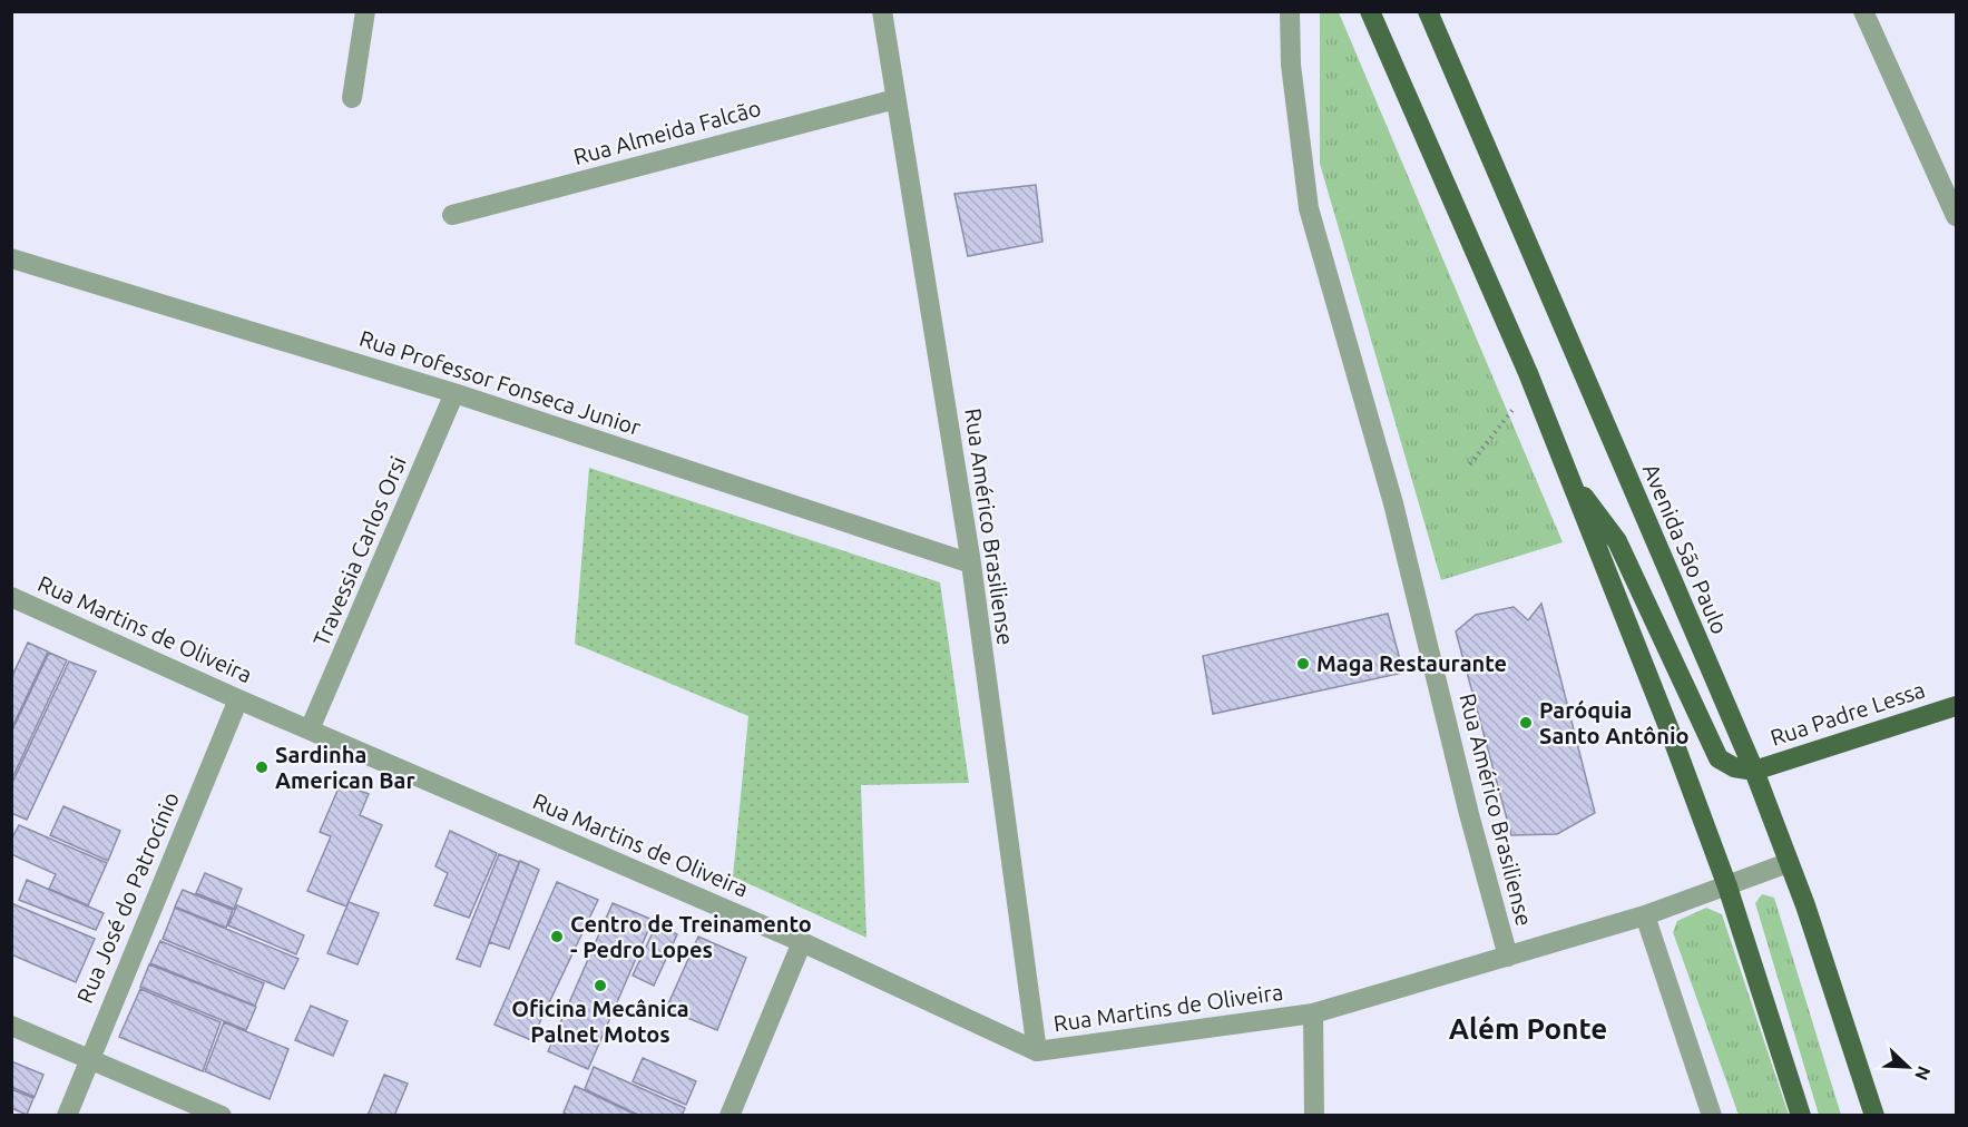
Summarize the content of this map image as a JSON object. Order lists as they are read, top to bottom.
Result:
{
  "streets": {
    "main road": ["Avenida São Paulo", "Rua Padre Lessa"],
    "street": [
      "Rua Almeida Falcão",
      "Rua Professor Fonseca Junior",
      "Rua Américo Brasiliense",
      "Travessia Carlos Orsi",
      "Rua Martins de Oliveira",
      "Rua José do Patrocínio"
    ]
  },
  "crossings": [
    ["Rua Almeida Falcão", "Rua Américo Brasiliense"],
    ["Rua Professor Fonseca Junior", "Rua Américo Brasiliense"],
    ["Rua Professor Fonseca Junior", "Travessia Carlos Orsi"],
    ["Rua Américo Brasiliense", "Rua Martins de Oliveira"],
    ["Avenida São Paulo", "Rua Martins de Oliveira"],
    ["Avenida São Paulo", "Rua Padre Lessa"],
    ["Travessia Carlos Orsi", "Rua Martins de Oliveira"],
    ["Rua Martins de Oliveira", "Rua José do Patrocínio"]
  ],
  "districts": ["Além Ponte"],
  "places": [
    "Maga Restaurante",
    "Paróquia Santo Antônio",
    "Sardinha American Bar",
    "Centro de Treinamento - Pedro Lopes",
    "Oficina Mecânica Palnet Motos"
  ],
  "north": "bottom right"
}
